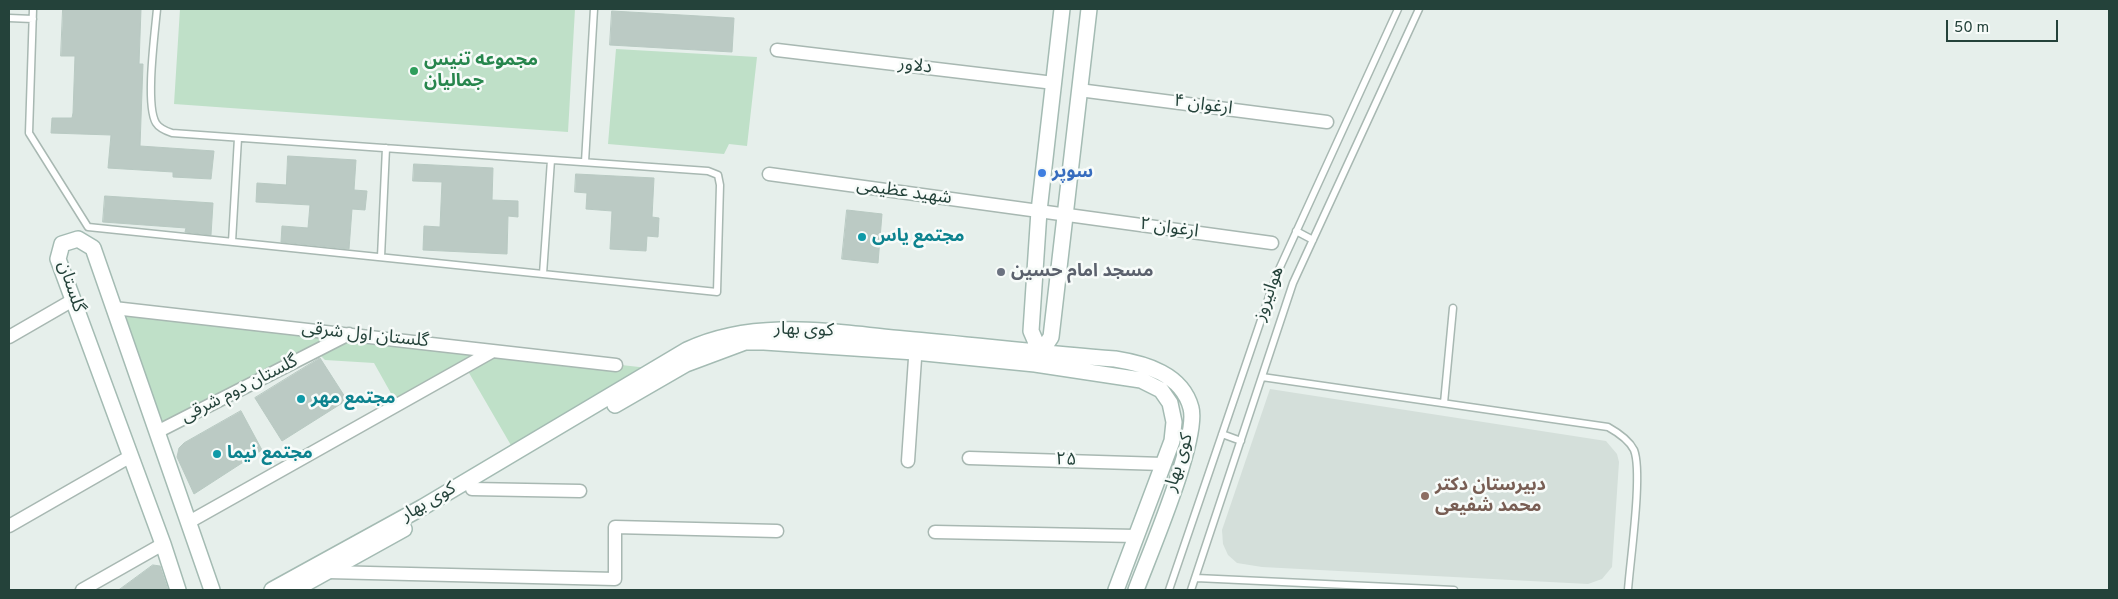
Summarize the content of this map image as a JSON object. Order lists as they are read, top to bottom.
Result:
{
  "streets": {
    "street": [
      "دلاور",
      "ارغوان ۴",
      "شهید عظیمی",
      "ارغوان ۲",
      "گلستان",
      "کوی بهار",
      "گلستان اول شرقی",
      "گلستان دوم شرقی",
      "۲۵"
    ],
    "lane": ["هوانیروز"]
  },
  "crossings": [
    ["شهید عظیمی", "ارغوان ۲"],
    ["گلستان", "گلستان اول شرقی"],
    ["گلستان", "گلستان دوم شرقی"],
    ["کوی بهار", "۲۵"],
    ["گلستان اول شرقی", "گلستان دوم شرقی"]
  ],
  "places": [
    "مجموعه تنیس جمالیان",
    "سوپر",
    "مجتمع یاس",
    "مسجد امام حسین",
    "مجتمع مهر",
    "مجتمع نیما",
    "دبیرستان دکتر محمد شفیعی"
  ],
  "scale_bar": "50 m"
}
